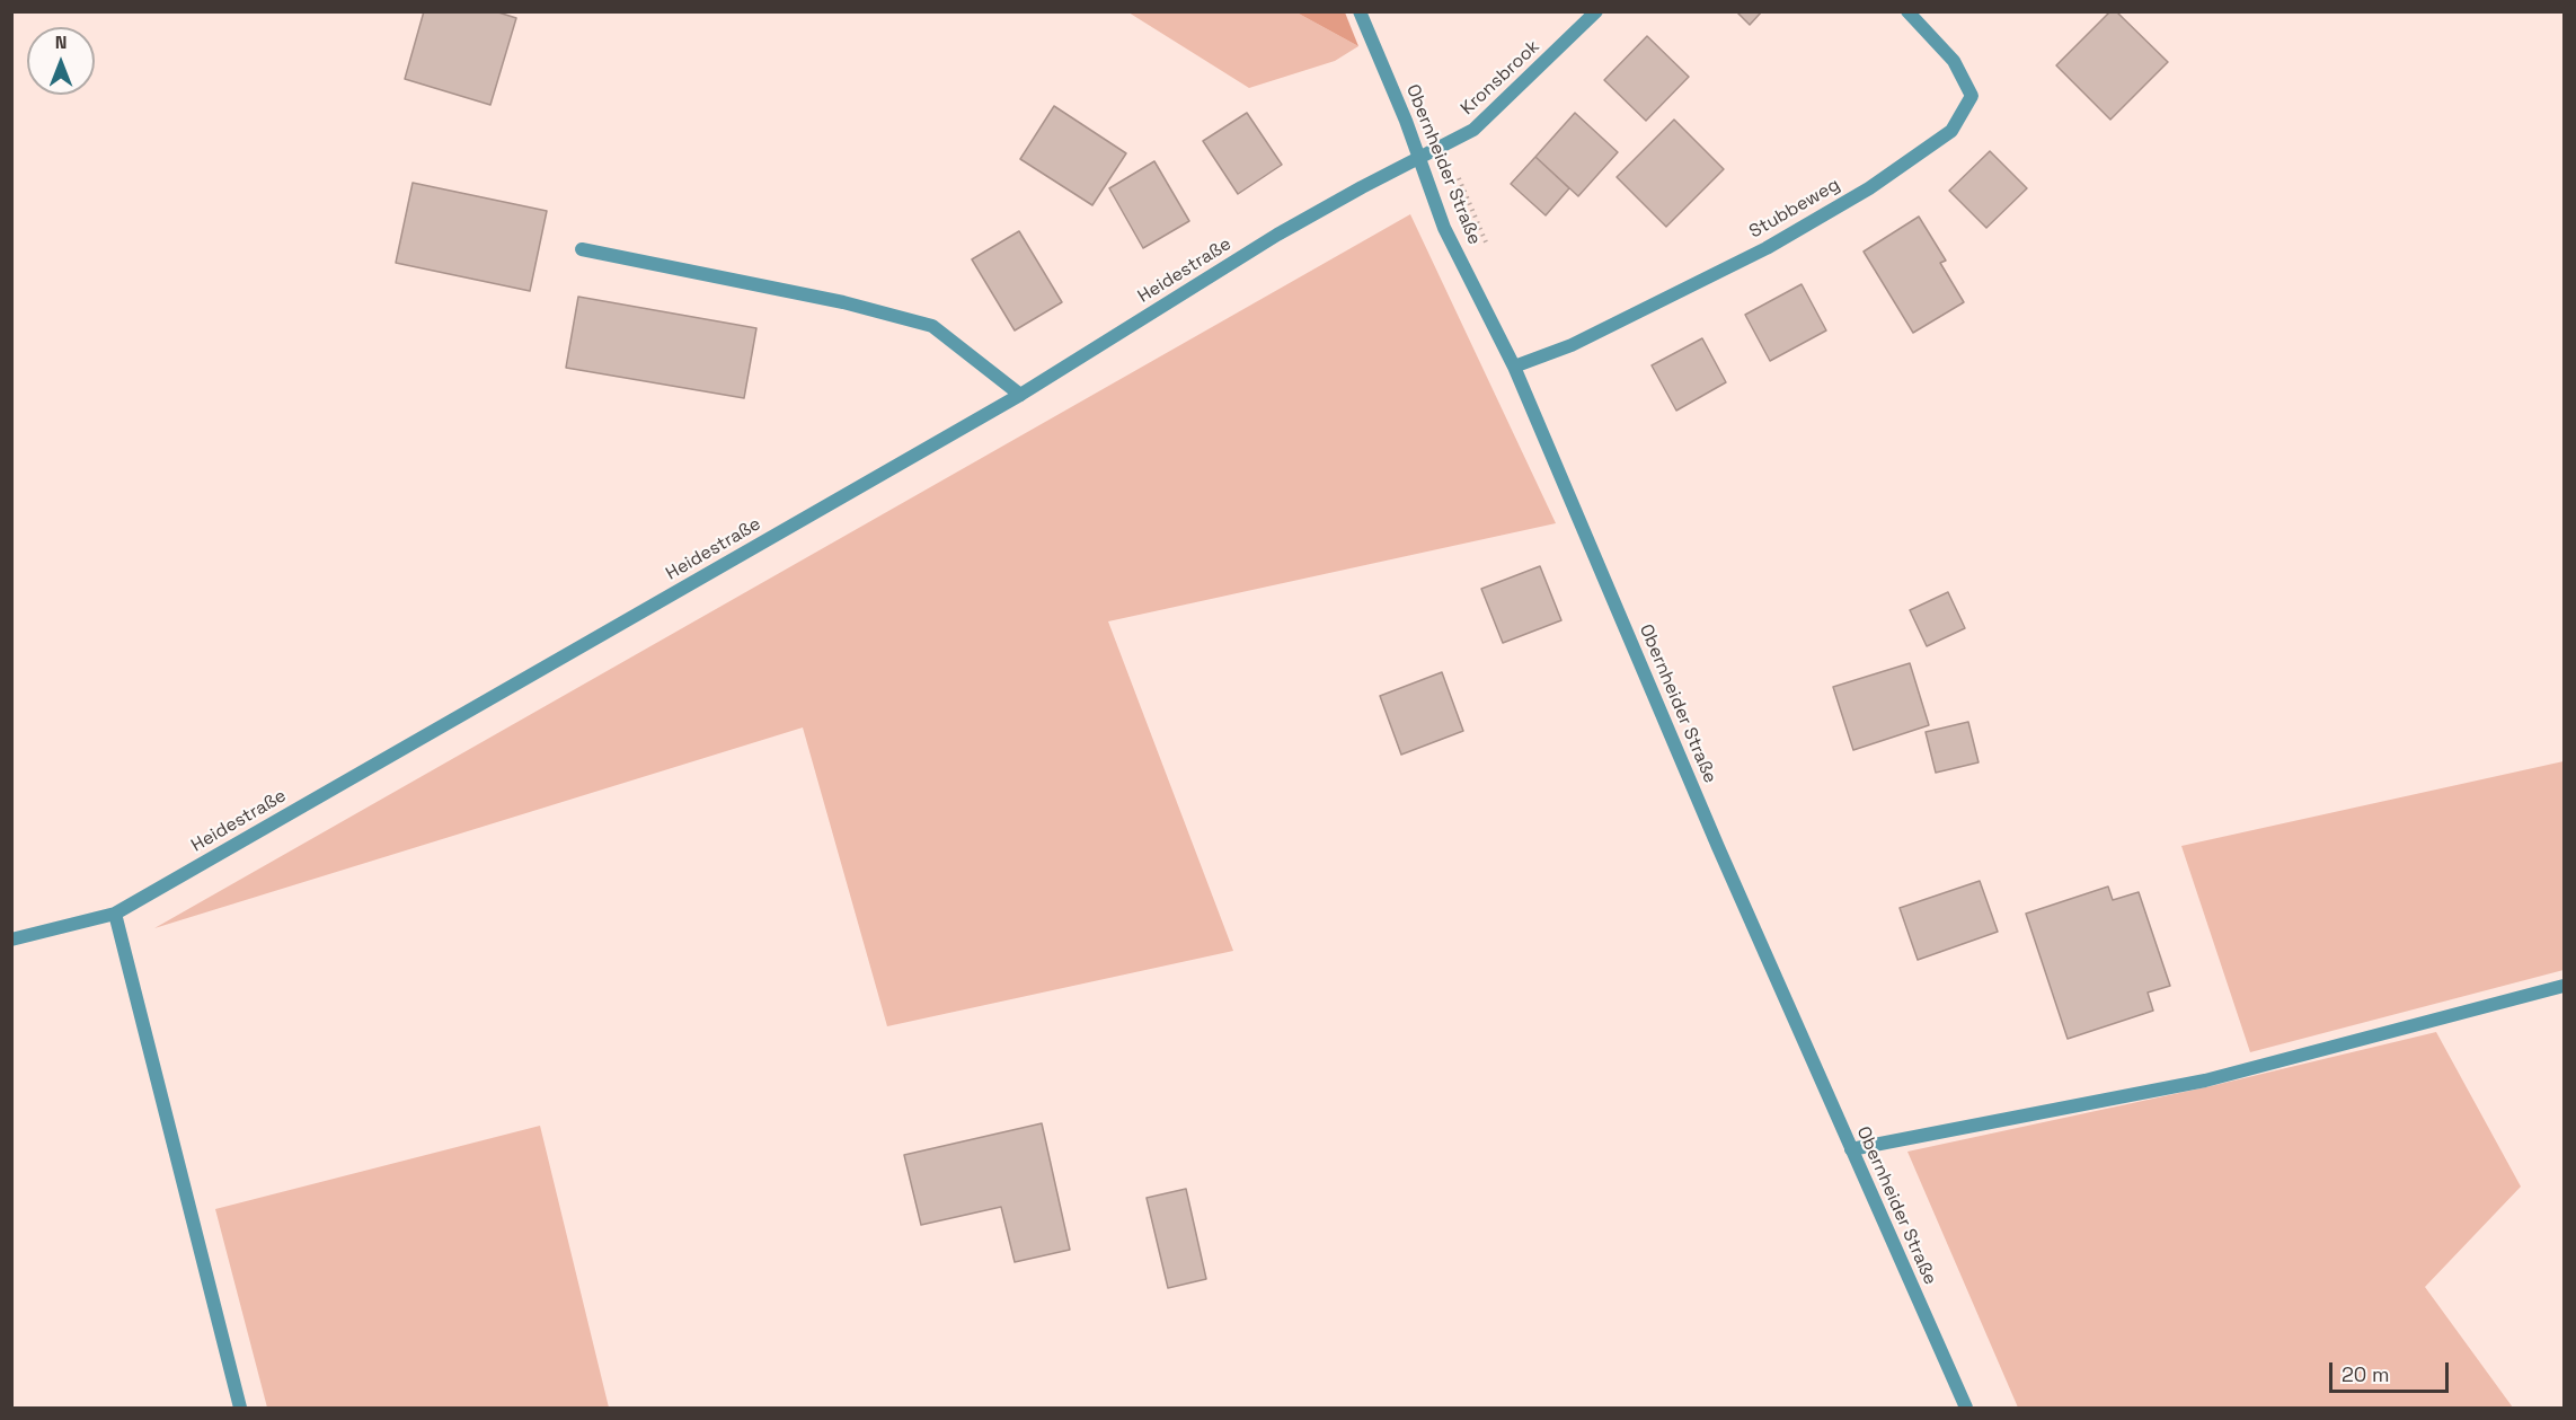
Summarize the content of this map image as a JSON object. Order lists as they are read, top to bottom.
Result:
{
  "streets": {
    "street": [
      "Kronsbrook",
      "Obernheider Straße",
      "Stubbeweg",
      "Heidestraße"
    ]
  },
  "crossings": [
    ["Kronsbrook", "Obernheider Straße"],
    ["Kronsbrook", "Heidestraße"],
    ["Obernheider Straße", "Stubbeweg"],
    ["Obernheider Straße", "Heidestraße"]
  ],
  "scale_bar": "20 m",
  "north": "top"
}
